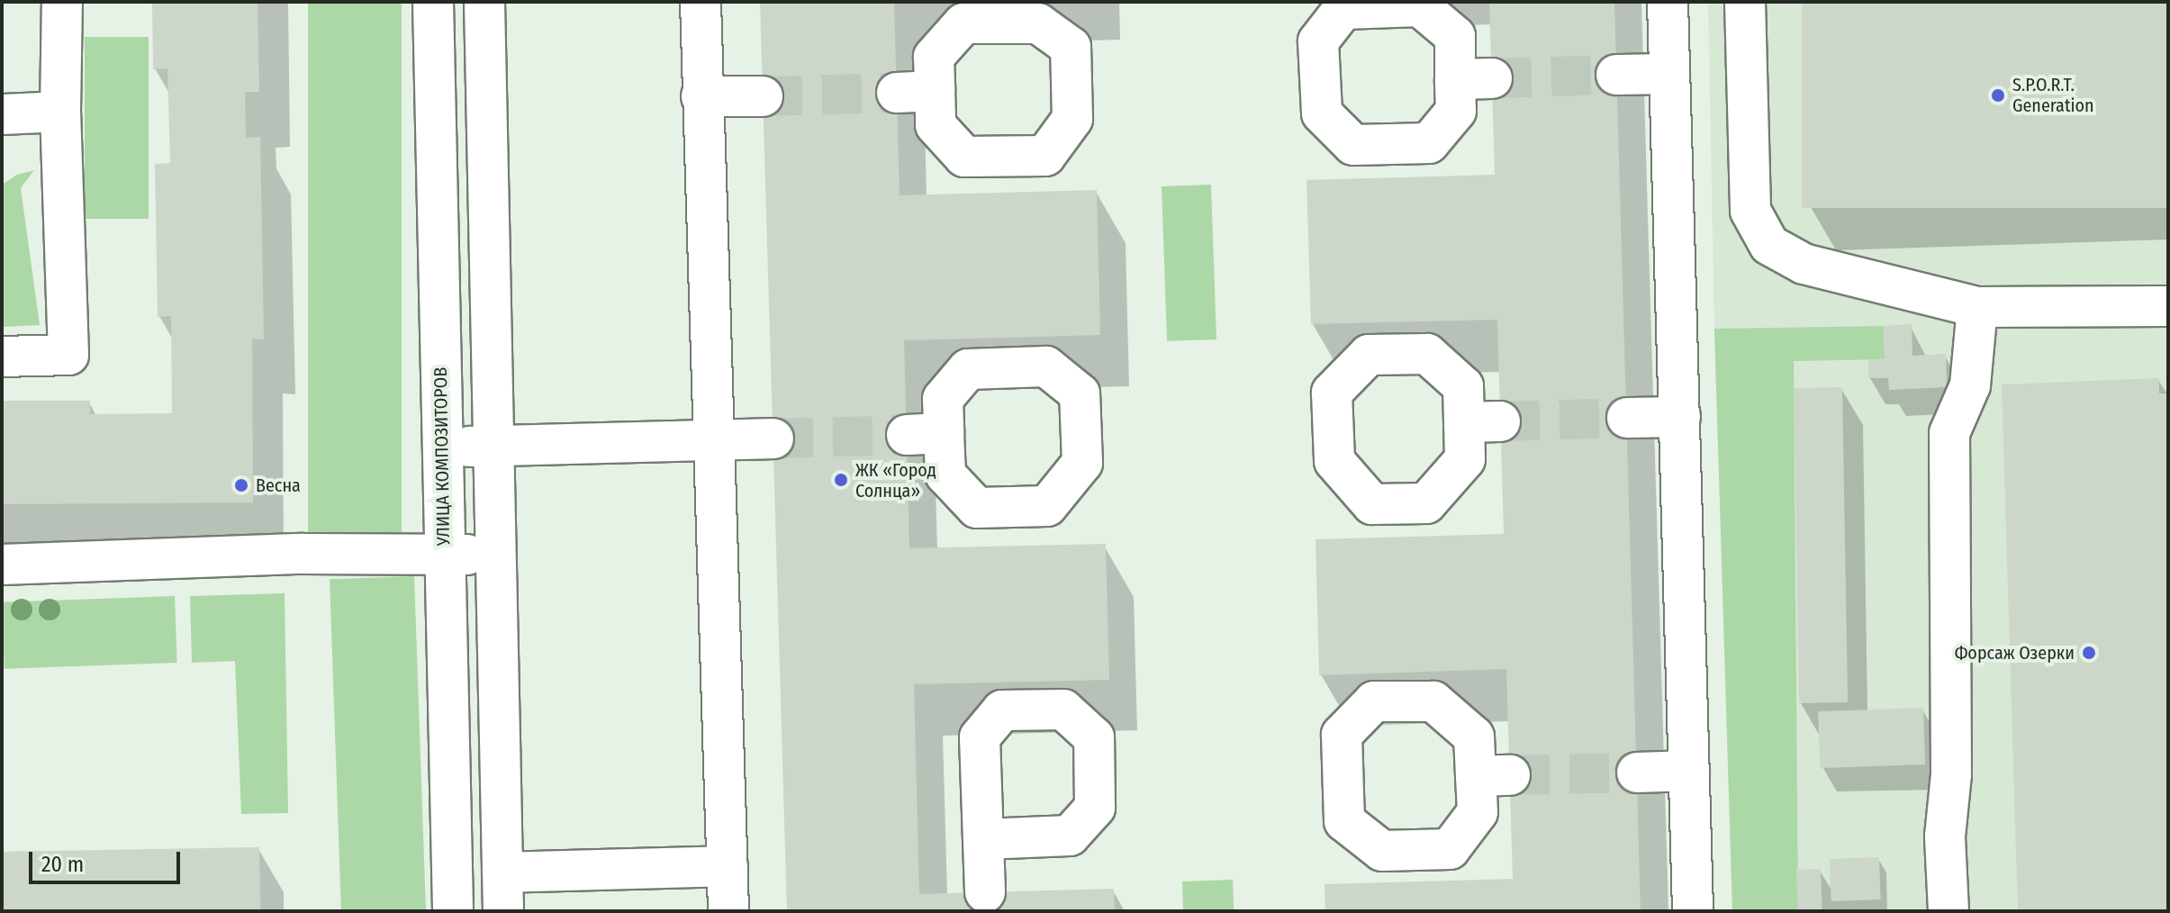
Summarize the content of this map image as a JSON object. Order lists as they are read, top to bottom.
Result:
{
  "streets": {
    "street": ["УЛИЦА КОМПОЗИТОРОВ"]
  },
  "places": [
    "S.P.O.R.T. Generation",
    "ЖК «Город Солнца»",
    "Весна",
    "Форсаж Озерки"
  ],
  "scale_bar": "20 m"
}
